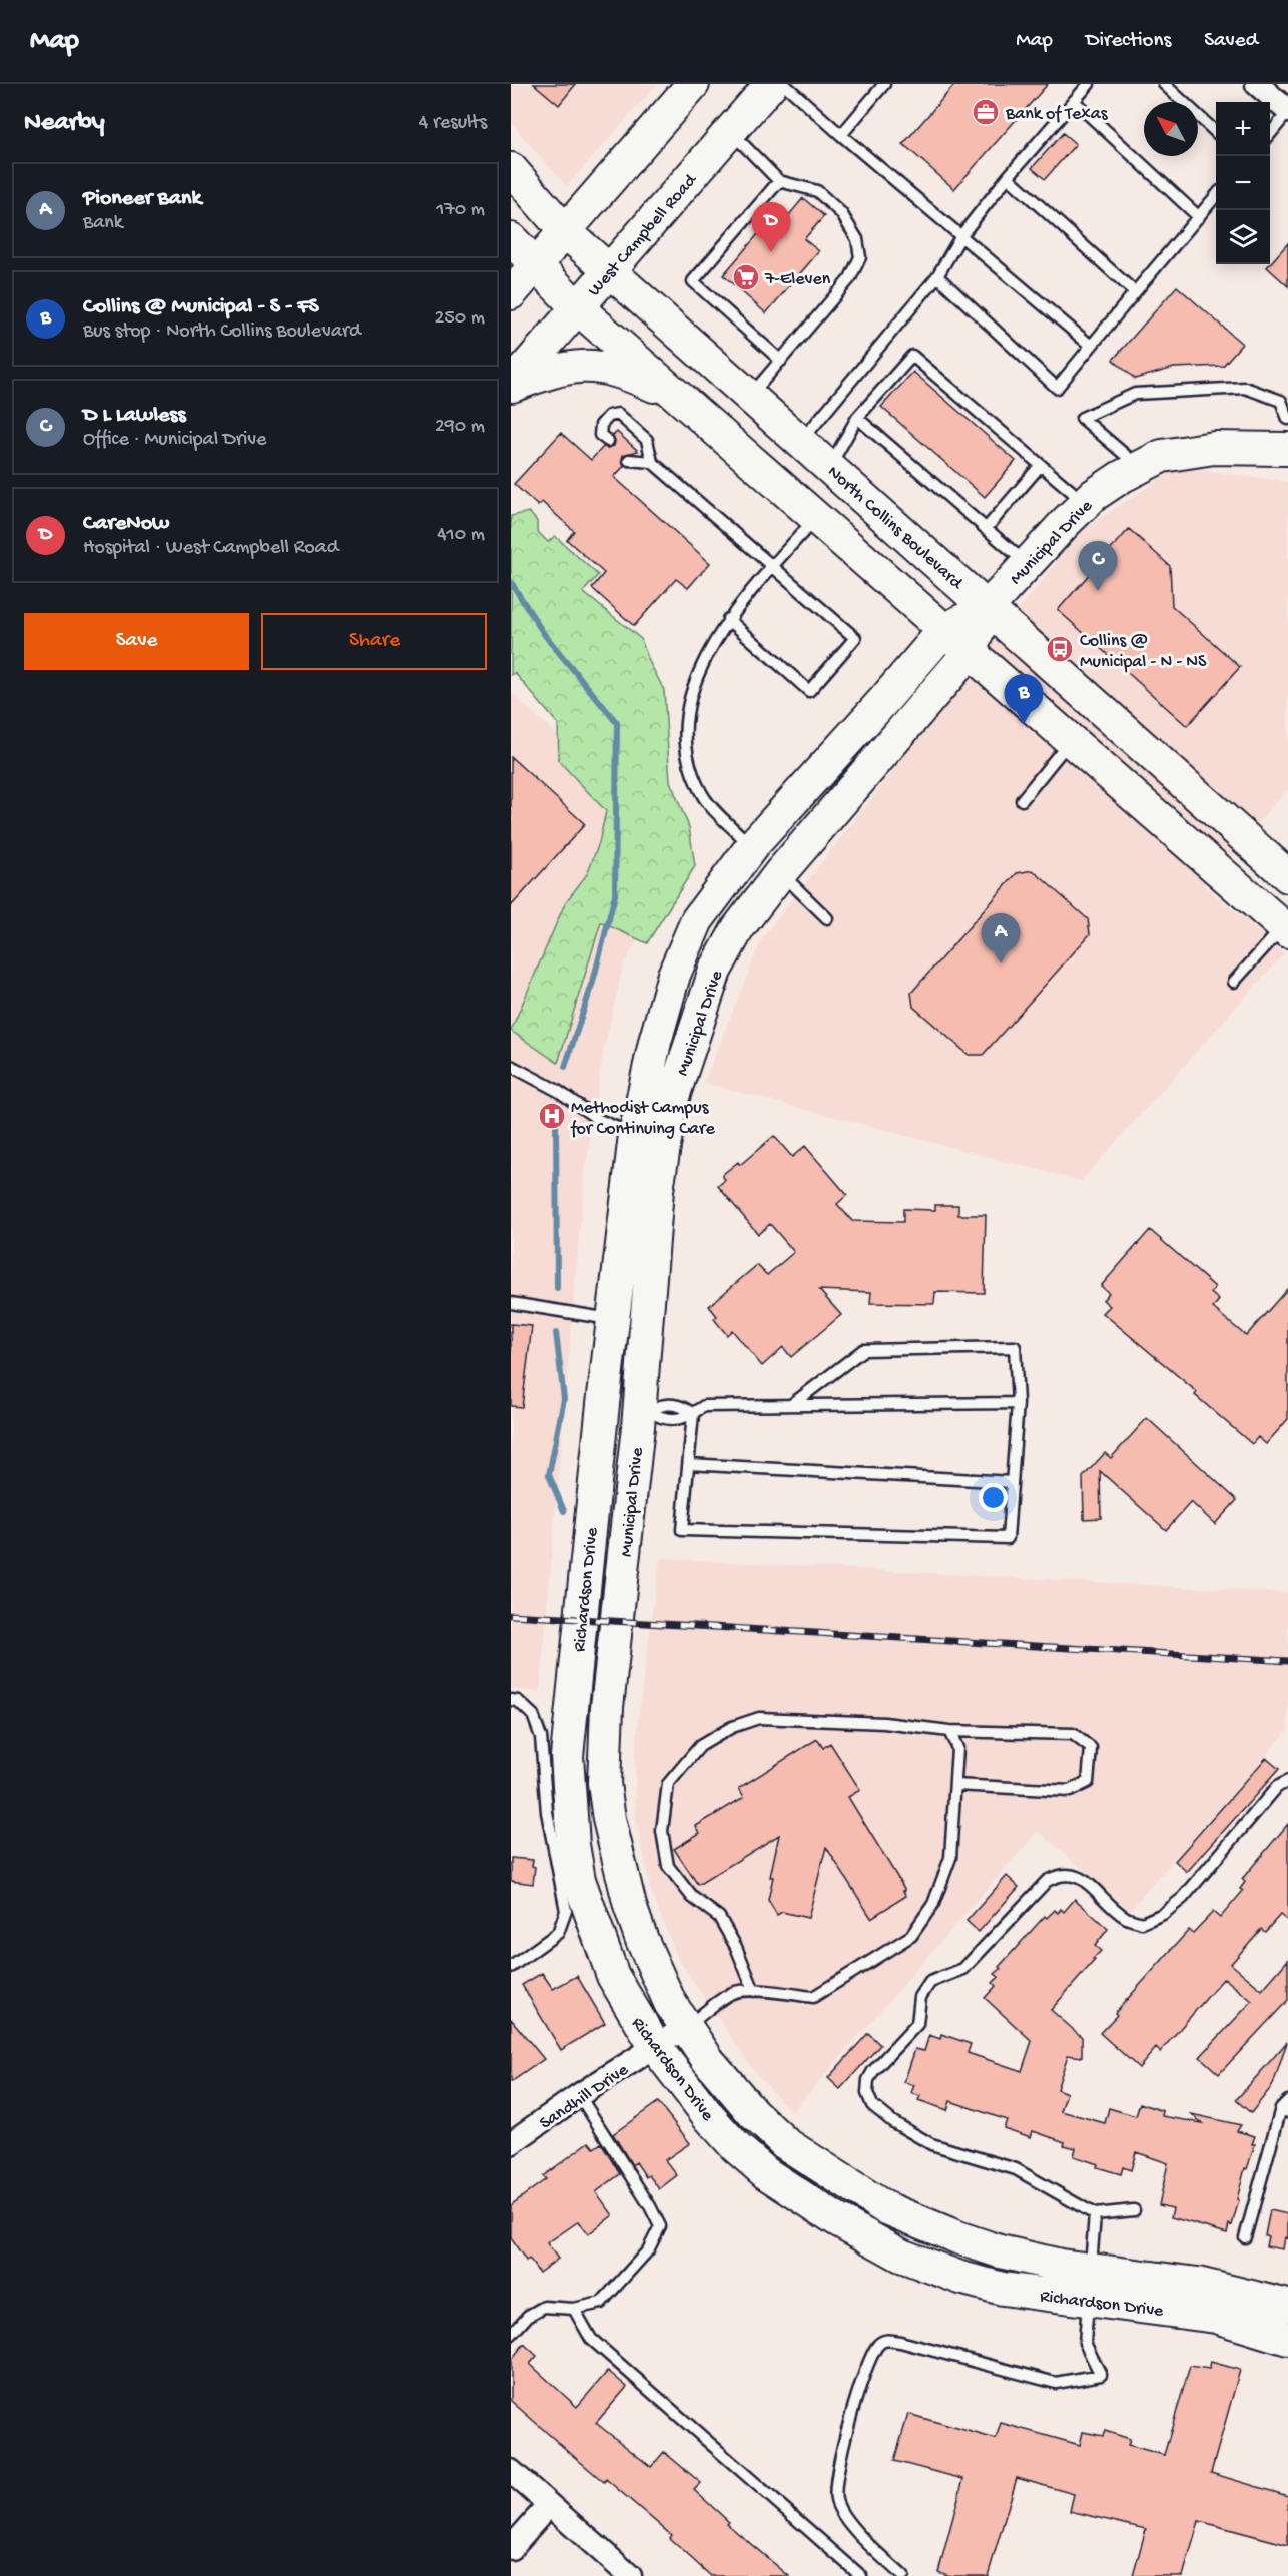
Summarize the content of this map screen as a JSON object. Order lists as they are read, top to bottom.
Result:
{
  "streets": {
    "street": [
      "West Campbell Road",
      "North Collins Boulevard",
      "Municipal Drive",
      "Richardson Drive",
      "Sandhill Drive"
    ]
  },
  "crossings": [
    ["West Campbell Road", "North Collins Boulevard"],
    ["North Collins Boulevard", "Municipal Drive"],
    ["Municipal Drive", "Richardson Drive"],
    ["Richardson Drive", "Sandhill Drive"]
  ],
  "places": {
    "office": ["Bank of Texas"],
    "supermarket": ["7-Eleven"],
    "bus stop": ["Collins @ Municipal - N - NS"],
    "hospital": ["Methodist Campus for Continuing Care"]
  },
  "north": "top left",
  "page": {
    "header": "Map",
    "nav": ["Map", "Directions", "Saved"],
    "heading": ["Nearby", "4 results"],
    "map_buttons": ["+", "−"],
    "list": [
      {
        "mark": "A",
        "name": "Pioneer Bank",
        "note": "Bank",
        "value": "170 m"
      },
      {
        "mark": "B",
        "name": "Collins @ Municipal - S - FS",
        "note": "Bus stop · North Collins Boulevard",
        "value": "250 m"
      },
      {
        "mark": "C",
        "name": "D L Lawless",
        "note": "Office · Municipal Drive",
        "value": "290 m"
      },
      {
        "mark": "D",
        "name": "CareNow",
        "note": "Hospital · West Campbell Road",
        "value": "410 m"
      }
    ],
    "pins": [
      "D",
      "C",
      "B",
      "A"
    ],
    "buttons": ["Save", "Share"]
  }
}
